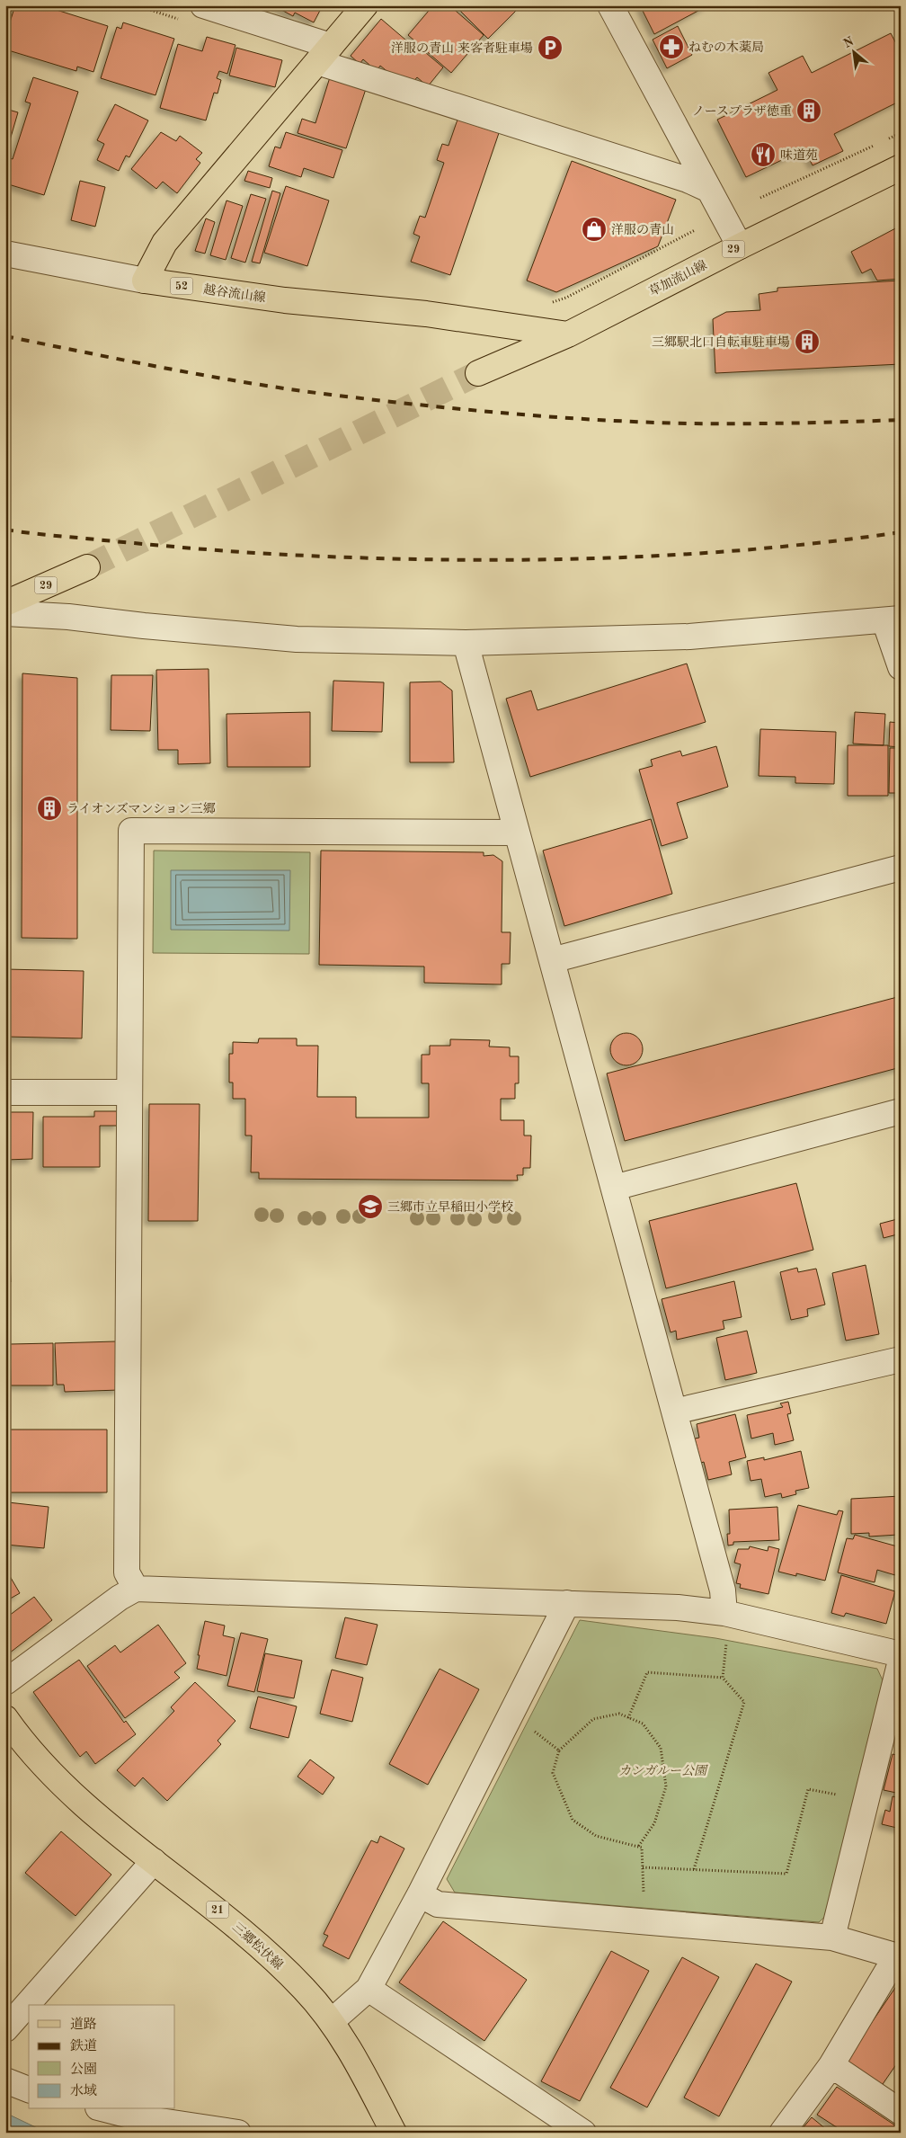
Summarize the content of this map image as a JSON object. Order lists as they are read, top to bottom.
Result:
{
  "streets": {
    "main road": [
      "29",
      "草加流山線",
      "52",
      "越谷流山線",
      "21",
      "三郷松伏線"
    ]
  },
  "crossings": [
    ["草加流山線", "越谷流山線"]
  ],
  "parks": ["カンガルー公園"],
  "places": {
    "pharmacy": ["ねむの木薬局"],
    "parking": ["洋服の青山 来客者駐車場"],
    "building": ["ノースプラザ徳重", "三郷駅北口自転車駐車場", "ライオンズマンション三郷"],
    "restaurant": ["味道苑"],
    "shop": ["洋服の青山"],
    "school or university": ["三郷市立早稲田小学校"]
  },
  "legend": [
    "道路",
    "鉄道",
    "公園",
    "水域"
  ],
  "north": "top left"
}
